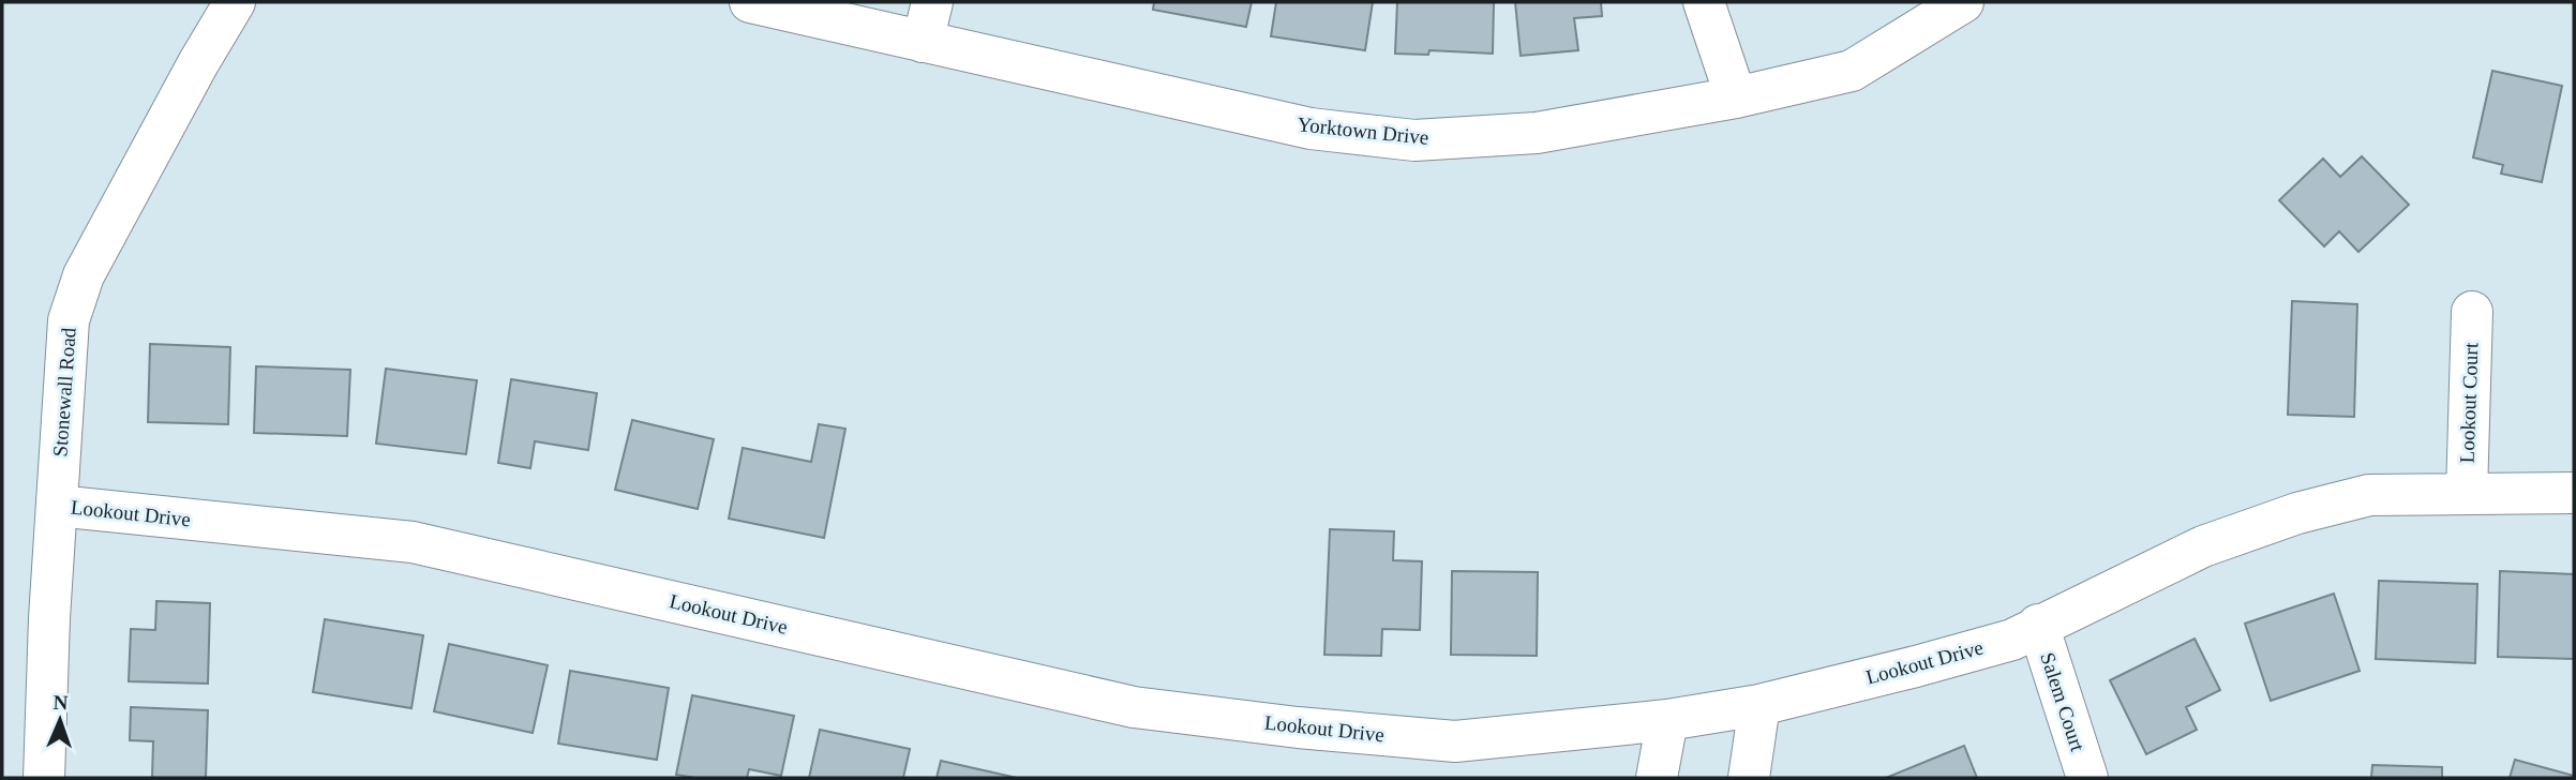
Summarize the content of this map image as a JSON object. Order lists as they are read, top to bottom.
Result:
{
  "streets": {
    "street": [
      "Yorktown Drive",
      "Stonewall Road",
      "Lookout Court",
      "Lookout Drive",
      "Salem Court"
    ]
  },
  "crossings": [
    ["Stonewall Road", "Lookout Drive"],
    ["Lookout Court", "Lookout Drive"],
    ["Lookout Drive", "Salem Court"]
  ],
  "north": "top"
}
